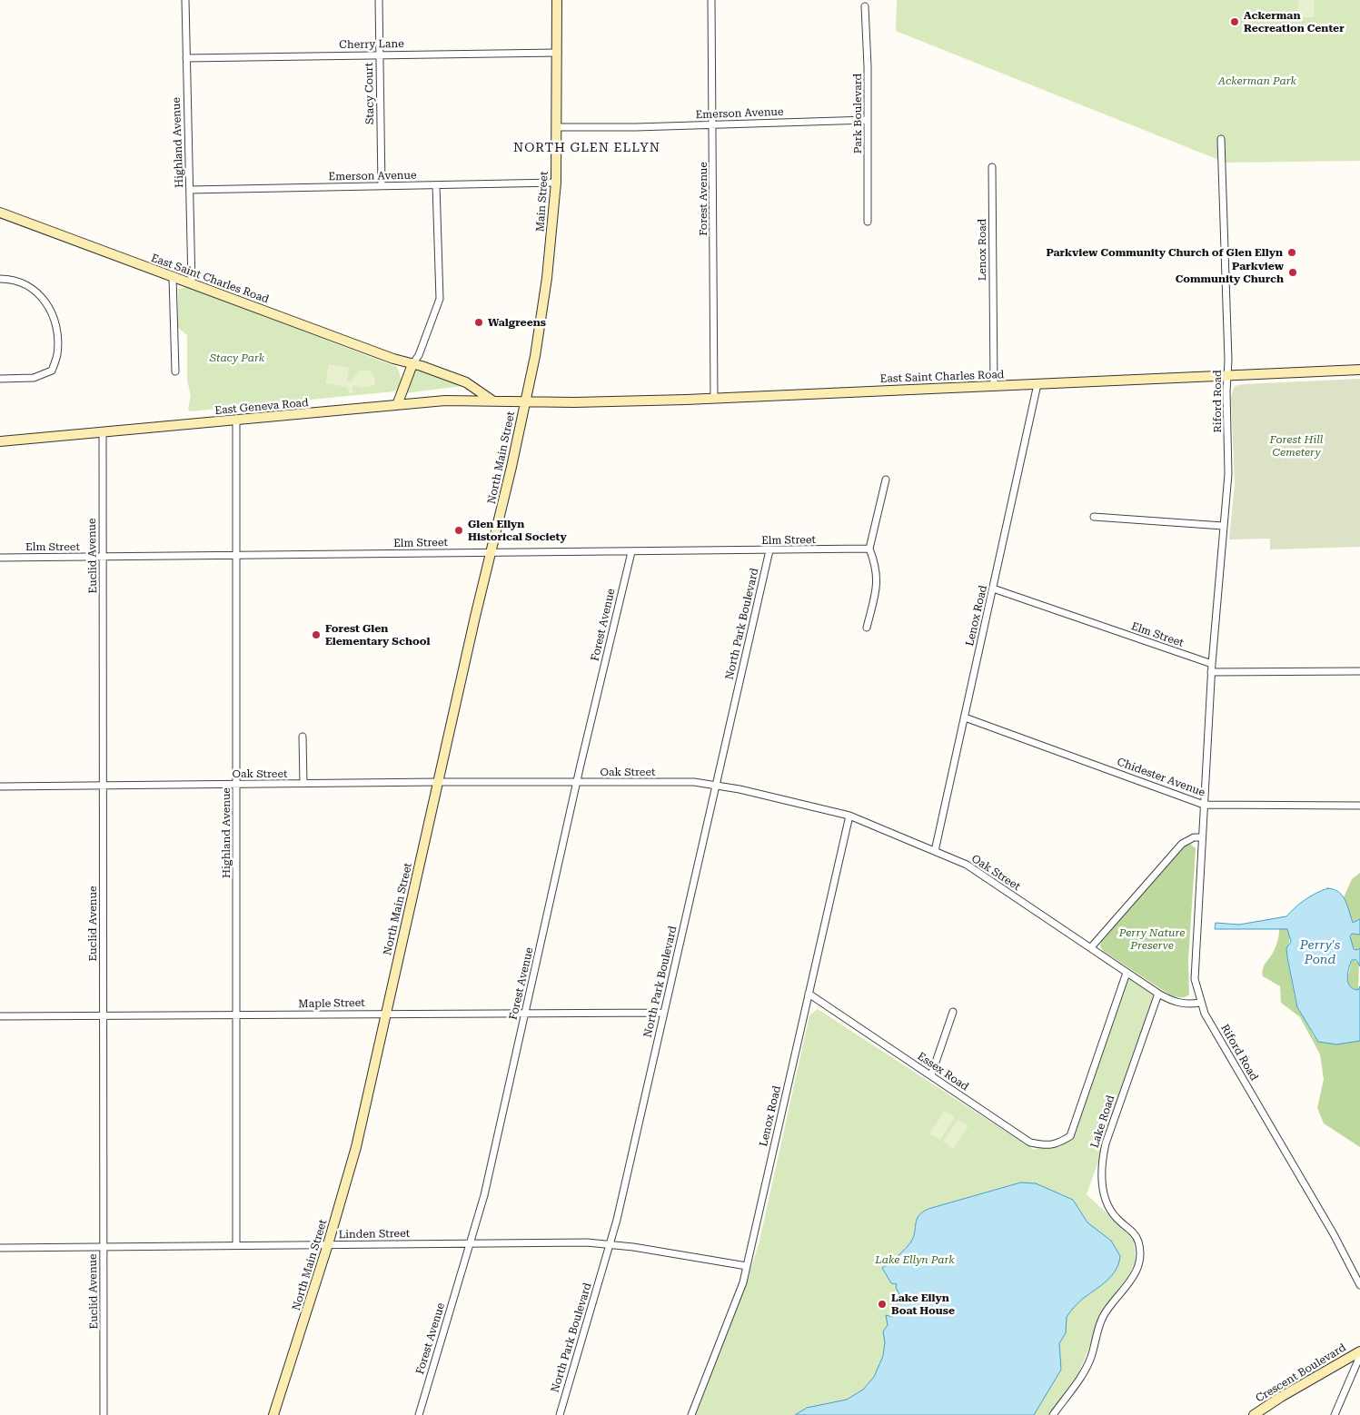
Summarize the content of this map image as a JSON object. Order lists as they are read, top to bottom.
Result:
{
  "streets": {
    "street": [
      "Cherry Lane",
      "Stacy Court",
      "Emerson Avenue",
      "Park Boulevard",
      "Highland Avenue",
      "Forest Avenue",
      "Main Street",
      "Lenox Road",
      "East Saint Charles Road",
      "Riford Road",
      "East Geneva Road",
      "North Main Street",
      "Elm Street",
      "Euclid Avenue",
      "North Park Boulevard",
      "Oak Street",
      "Chidester Avenue",
      "Maple Street",
      "Essex Road",
      "Lake Road",
      "Linden Street",
      "Crescent Boulevard"
    ]
  },
  "crossings": [
    ["Cherry Lane", "Stacy Court"],
    ["Cherry Lane", "Highland Avenue"],
    ["Cherry Lane", "Main Street"],
    ["Stacy Court", "Emerson Avenue"],
    ["Emerson Avenue", "Park Boulevard"],
    ["Emerson Avenue", "Highland Avenue"],
    ["Emerson Avenue", "Forest Avenue"],
    ["Emerson Avenue", "Main Street"],
    ["Highland Avenue", "East Saint Charles Road"],
    ["Highland Avenue", "East Geneva Road"],
    ["Highland Avenue", "Elm Street"],
    ["Highland Avenue", "Oak Street"],
    ["Highland Avenue", "Maple Street"],
    ["Highland Avenue", "Linden Street"],
    ["Forest Avenue", "East Saint Charles Road"],
    ["Forest Avenue", "Elm Street"],
    ["Forest Avenue", "Oak Street"],
    ["Forest Avenue", "Maple Street"],
    ["Forest Avenue", "Linden Street"],
    ["Main Street", "East Saint Charles Road"],
    ["Main Street", "East Geneva Road"],
    ["Main Street", "North Main Street"],
    ["Lenox Road", "East Saint Charles Road"],
    ["Lenox Road", "Elm Street"],
    ["Lenox Road", "Oak Street"],
    ["Lenox Road", "Chidester Avenue"],
    ["Lenox Road", "Essex Road"],
    ["Lenox Road", "Linden Street"],
    ["East Saint Charles Road", "Riford Road"],
    ["East Saint Charles Road", "East Geneva Road"],
    ["East Saint Charles Road", "North Main Street"],
    ["Riford Road", "Elm Street"],
    ["Riford Road", "Oak Street"],
    ["Riford Road", "Chidester Avenue"],
    ["East Geneva Road", "North Main Street"],
    ["East Geneva Road", "Euclid Avenue"],
    ["North Main Street", "Elm Street"],
    ["North Main Street", "Oak Street"],
    ["North Main Street", "Maple Street"],
    ["North Main Street", "Linden Street"],
    ["Elm Street", "Euclid Avenue"],
    ["Elm Street", "North Park Boulevard"],
    ["Euclid Avenue", "Oak Street"],
    ["Euclid Avenue", "Maple Street"],
    ["Euclid Avenue", "Linden Street"],
    ["North Park Boulevard", "Oak Street"],
    ["North Park Boulevard", "Maple Street"],
    ["North Park Boulevard", "Linden Street"],
    ["Oak Street", "Essex Road"],
    ["Oak Street", "Lake Road"]
  ],
  "districts": ["NORTH GLEN ELLYN"],
  "water": ["Perry's Pond"],
  "parks": [
    "Ackerman Park",
    "Stacy Park",
    "Forest Hill Cemetery",
    "Perry Nature Preserve",
    "Lake Ellyn Park"
  ],
  "places": [
    "Ackerman Recreation Center",
    "Parkview Community Church of Glen Ellyn",
    "Parkview Community Church",
    "Walgreens",
    "Glen Ellyn Historical Society",
    "Forest Glen Elementary School",
    "Lake Ellyn Boat House"
  ]
}
